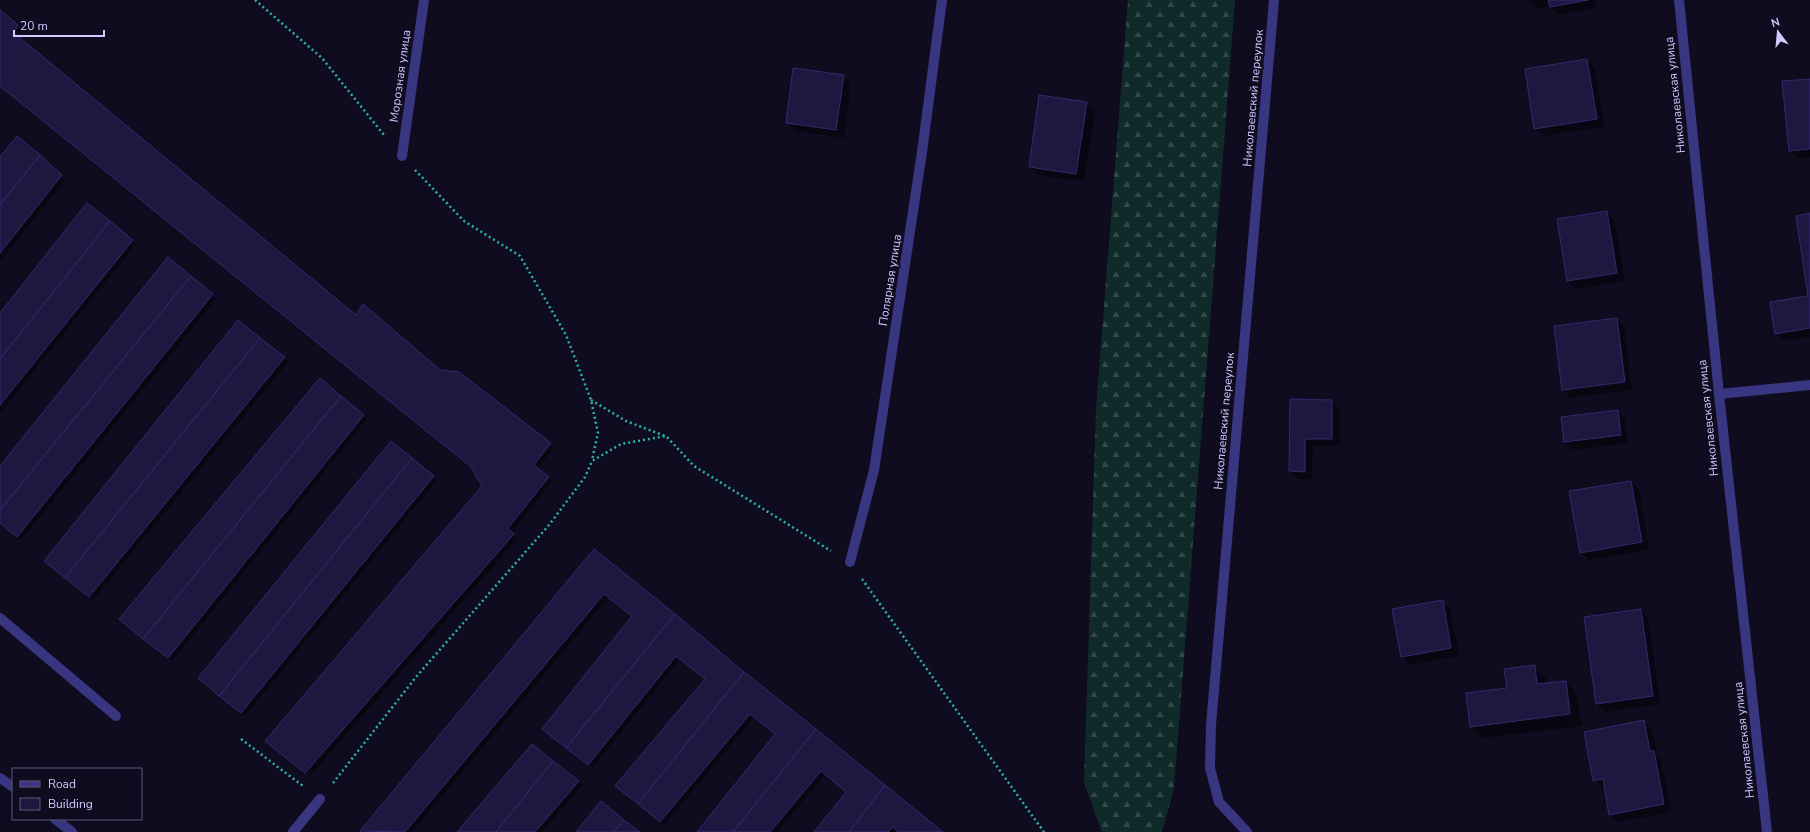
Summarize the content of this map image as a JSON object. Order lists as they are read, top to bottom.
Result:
{
  "streets": {
    "street": [
      "Морозная улица",
      "Николаевская улица",
      "Николаевский переулок",
      "Полярная улица"
    ]
  },
  "legend": ["Road", "Building"],
  "scale_bar": "20 m",
  "north": "top"
}
